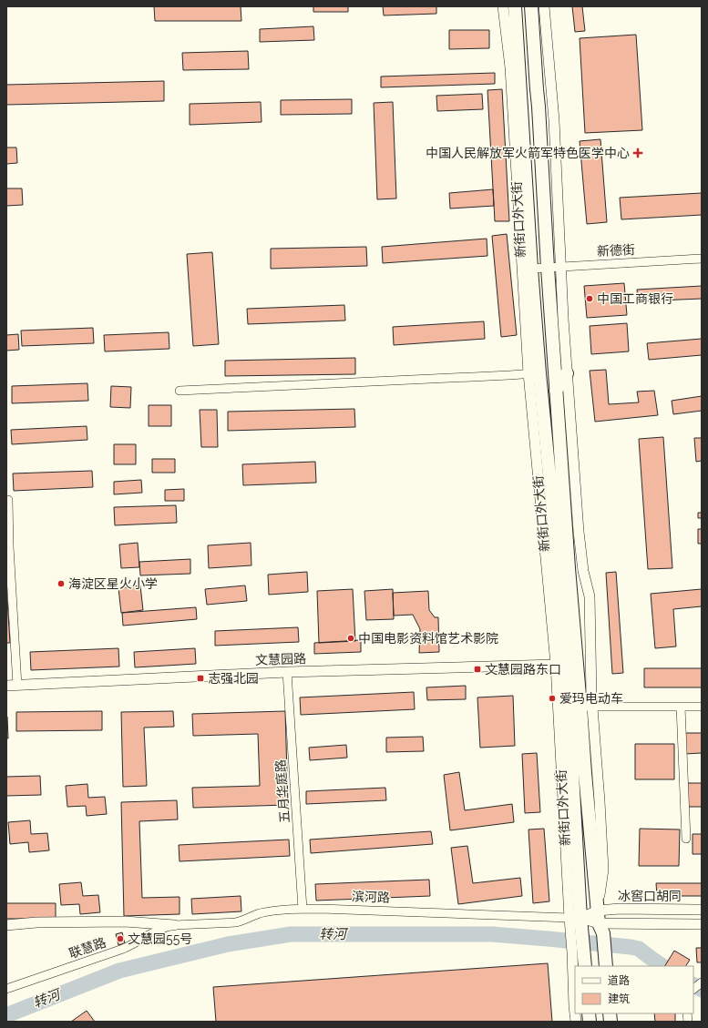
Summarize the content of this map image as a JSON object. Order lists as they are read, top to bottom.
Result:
{
  "streets": {
    "main road": ["新街口外大街"],
    "street": [
      "新德街",
      "文慧园路",
      "五月华庭路",
      "冰窖口胡同",
      "滨河路",
      "联慧路"
    ]
  },
  "crossings": [
    ["新街口外大街", "新德街"],
    ["新街口外大街", "文慧园路"],
    ["新街口外大街", "冰窖口胡同"],
    ["新街口外大街", "滨河路"],
    ["文慧园路", "五月华庭路"],
    ["五月华庭路", "滨河路"],
    ["冰窖口胡同", "滨河路"],
    ["滨河路", "联慧路"]
  ],
  "water": ["转河"],
  "places": {
    "health": ["中国人民解放军火箭军特色医学中心"],
    "other": [
      "中国工商银行",
      "海淀区星火小学",
      "中国电影资料馆艺术影院",
      "爱玛电动车",
      "文慧园55号"
    ],
    "transit": ["文慧园路东口", "志强北园"]
  },
  "legend": ["道路", "建筑"]
}
